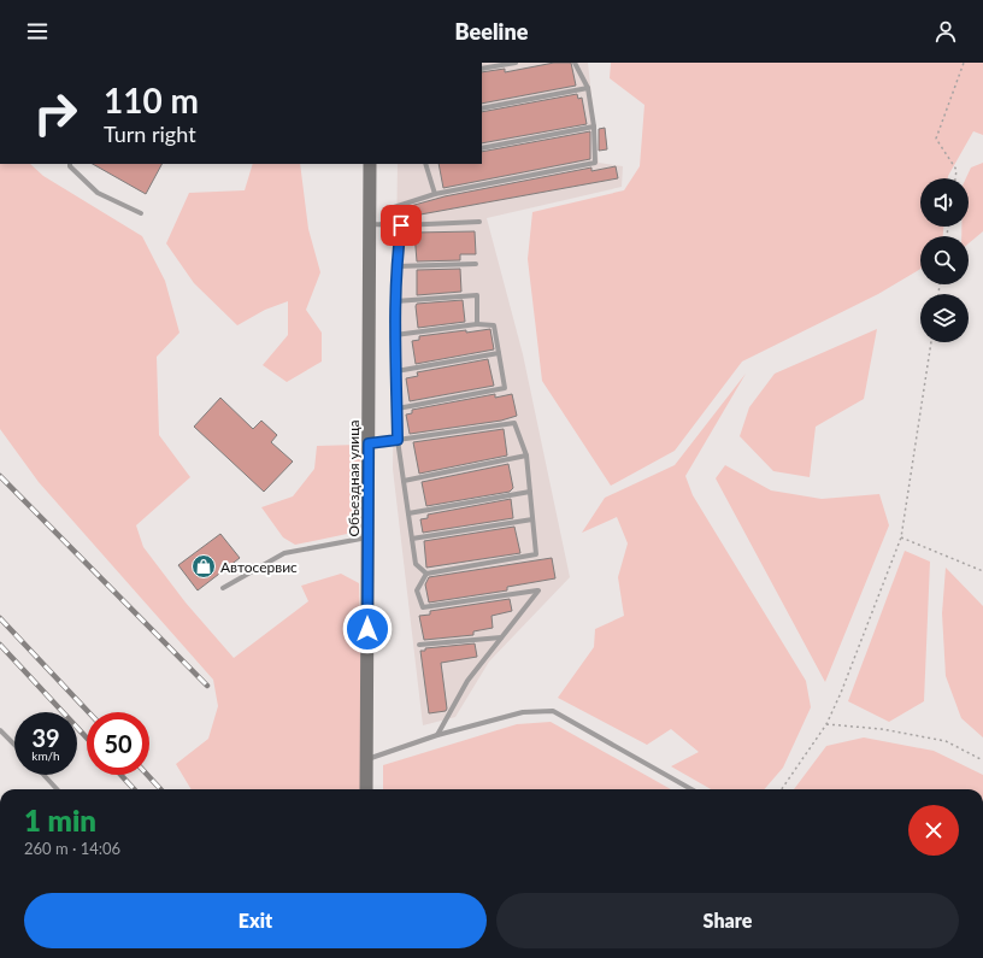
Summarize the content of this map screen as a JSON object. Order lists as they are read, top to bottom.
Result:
{
  "streets": {
    "main road": ["Объездная улица"]
  },
  "places": {
    "shop": ["Автосервис"]
  },
  "page": {
    "header": "Beeline",
    "turn": ["110 m", "Turn right"],
    "speed": "39 km/h",
    "limit": "50",
    "heading": ["1 min", "260 m · 14:06"],
    "buttons": ["Exit", "Share"]
  }
}
